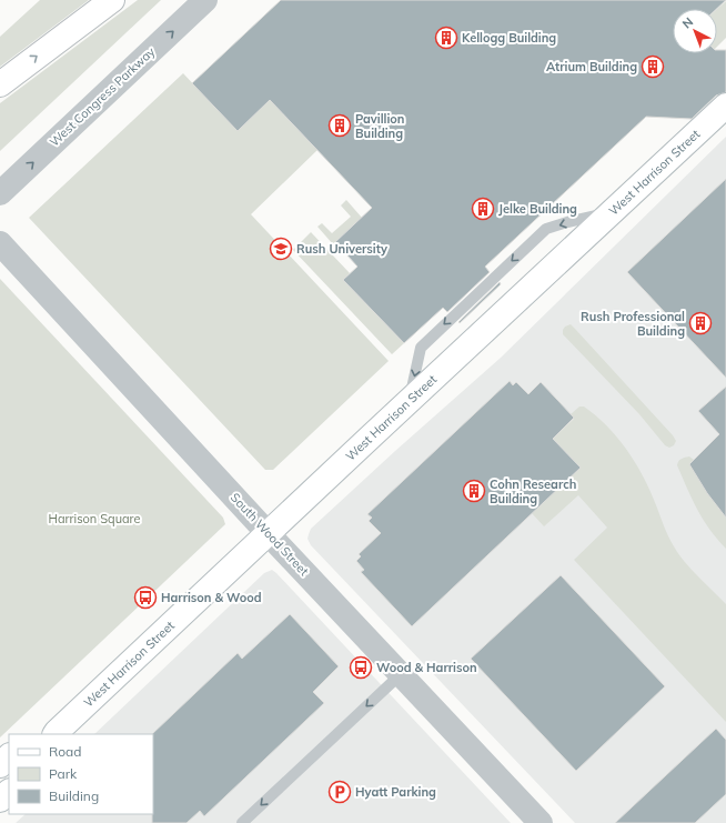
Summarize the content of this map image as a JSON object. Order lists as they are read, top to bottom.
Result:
{
  "streets": {
    "main road": ["West Harrison Street"],
    "street": ["West Congress Parkway", "South Wood Street"]
  },
  "crossings": [
    ["West Harrison Street", "South Wood Street"]
  ],
  "one_way": ["West Congress Parkway"],
  "parks": ["Harrison Square"],
  "places": {
    "building": [
      "Kellogg Building",
      "Atrium Building",
      "Pavillion Building",
      "Jelke Building",
      "Rush Professional Building",
      "Cohn Research Building"
    ],
    "school or university": ["Rush University"],
    "bus stop": ["Harrison & Wood", "Wood & Harrison"],
    "parking": ["Hyatt Parking"]
  },
  "legend": ["Road", "Park", "Building"],
  "north": "top left"
}
